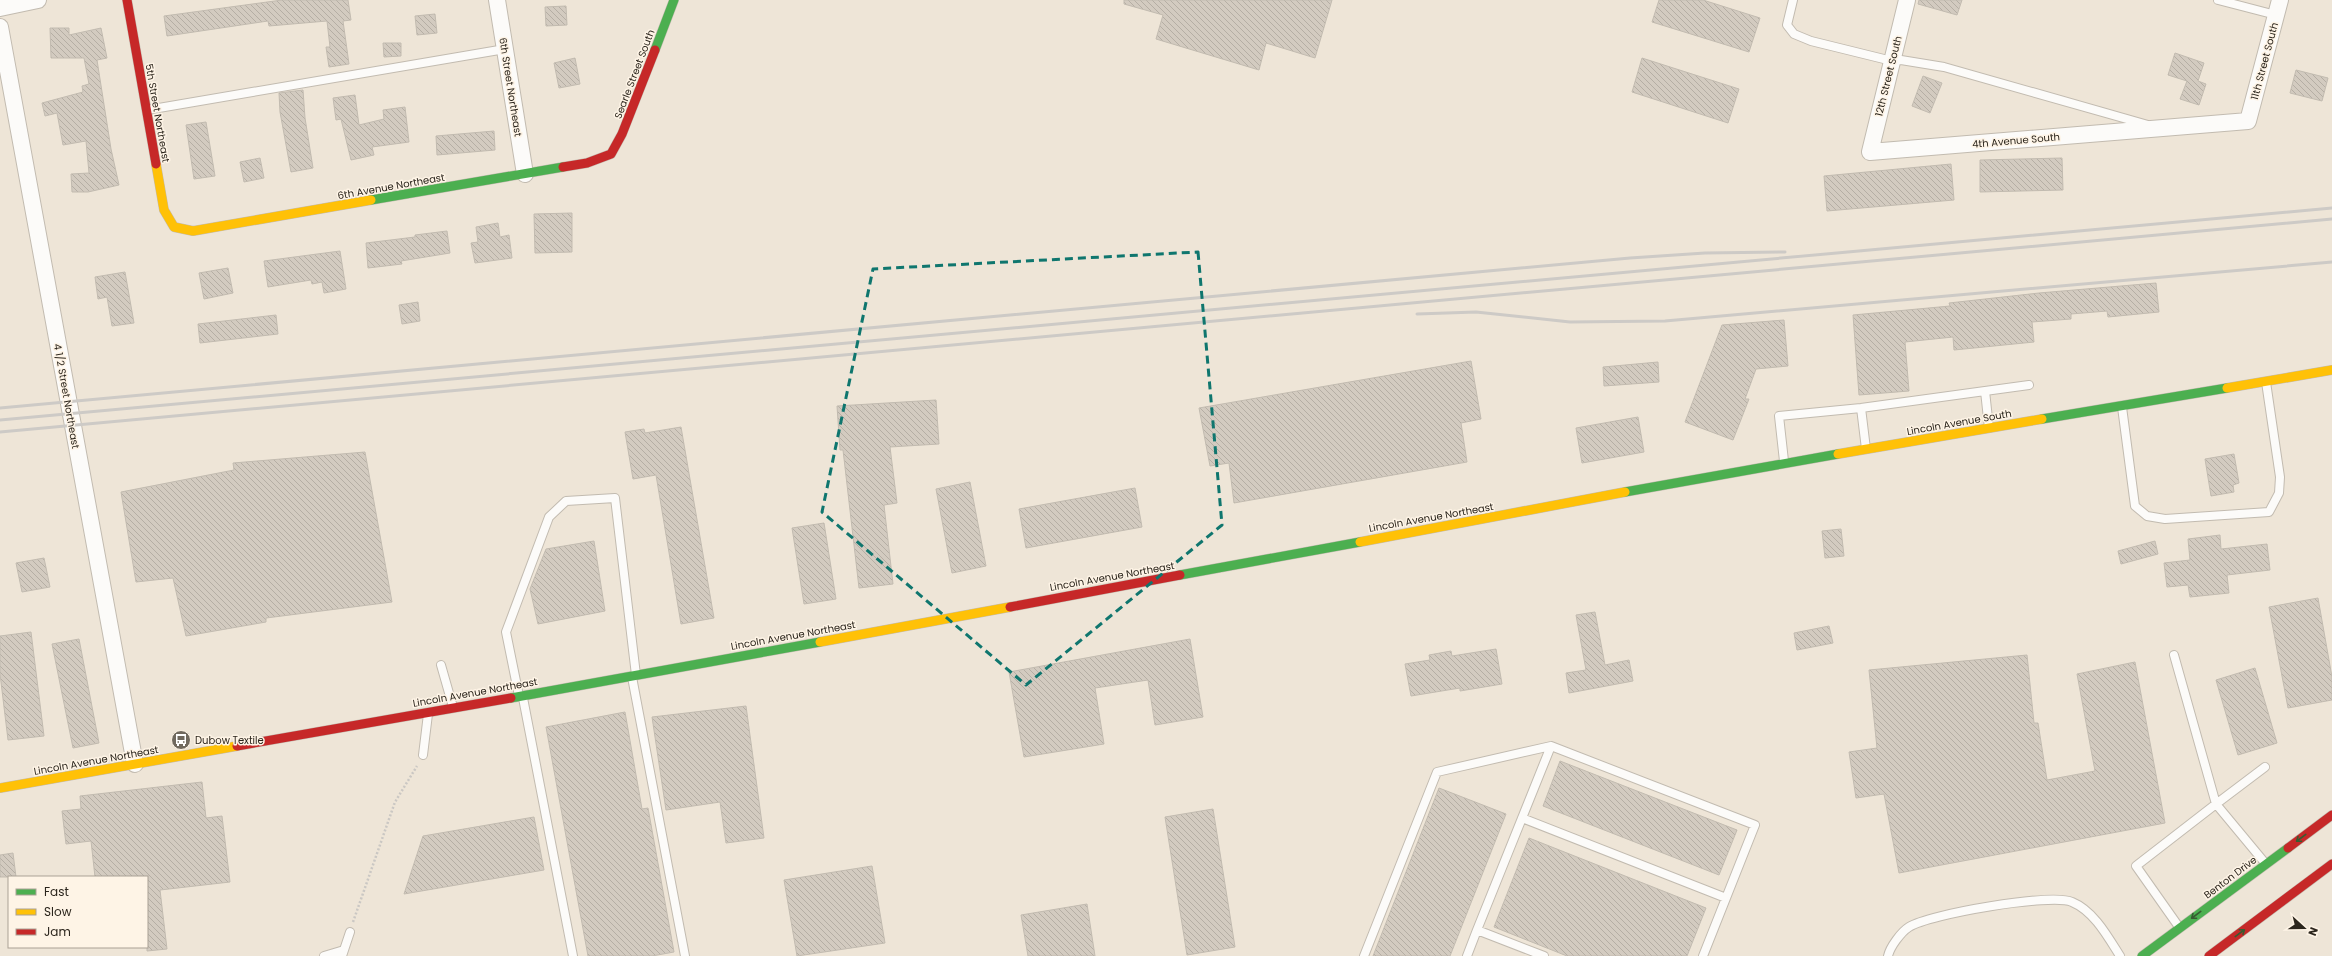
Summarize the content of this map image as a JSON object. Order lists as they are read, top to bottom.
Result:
{
  "streets": {
    "street": [
      "11th Street South",
      "Searle Street South",
      "12th Street South",
      "6th Street Northeast",
      "5th Street Northeast",
      "4th Avenue South",
      "6th Avenue Northeast",
      "4 1/2 Street Northeast",
      "Lincoln Avenue South",
      "Lincoln Avenue Northeast",
      "Benton Drive"
    ]
  },
  "crossings": [
    ["11th Street South", "4th Avenue South"],
    ["Searle Street South", "6th Avenue Northeast"],
    ["12th Street South", "4th Avenue South"],
    ["6th Street Northeast", "6th Avenue Northeast"],
    ["5th Street Northeast", "6th Avenue Northeast"],
    ["4 1/2 Street Northeast", "Lincoln Avenue Northeast"],
    ["Lincoln Avenue South", "Lincoln Avenue Northeast"]
  ],
  "places": {
    "bus stop": ["Dubow Textile"]
  },
  "legend": ["Fast", "Slow", "Jam"],
  "north": "right"
}
